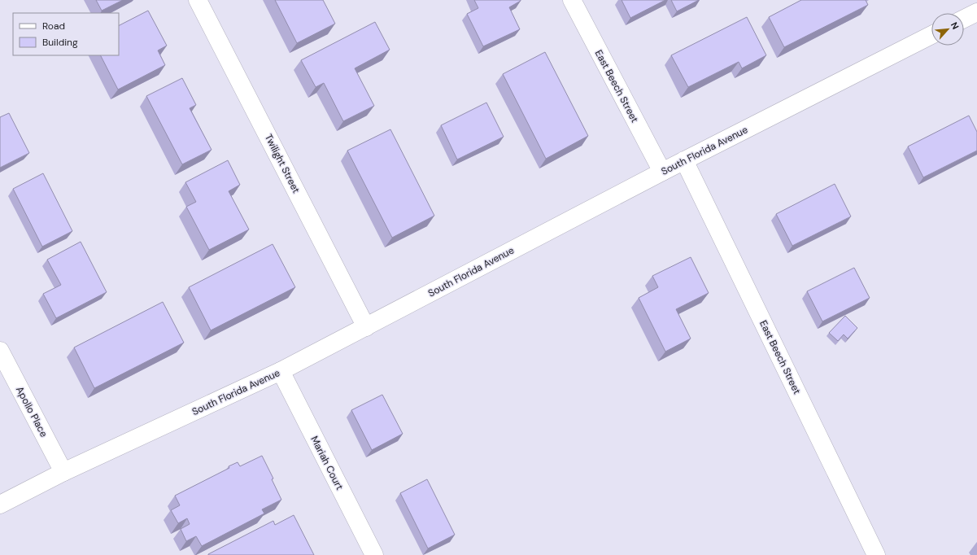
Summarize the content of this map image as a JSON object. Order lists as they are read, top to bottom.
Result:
{
  "streets": {
    "street": [
      "East Beech Street",
      "South Florida Avenue",
      "Twilight Street",
      "Apollo Place",
      "Mariah Court"
    ]
  },
  "crossings": [
    ["East Beech Street", "South Florida Avenue"],
    ["South Florida Avenue", "Twilight Street"],
    ["South Florida Avenue", "Apollo Place"],
    ["South Florida Avenue", "Mariah Court"]
  ],
  "legend": ["Road", "Building"],
  "north": "top right"
}
